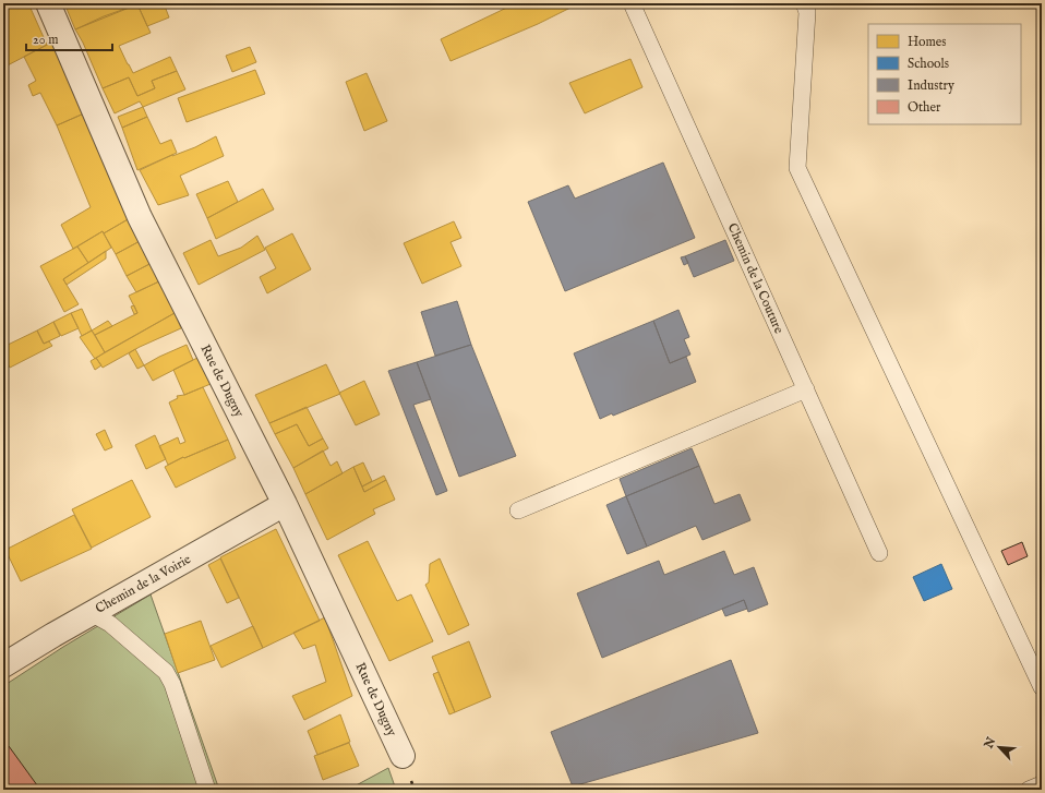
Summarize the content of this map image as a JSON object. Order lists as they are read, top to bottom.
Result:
{
  "streets": {
    "street": ["Rue de Dugny", "Chemin de la Voirie"],
    "lane": ["Chemin de la Couture"]
  },
  "crossings": [
    ["Rue de Dugny", "Chemin de la Voirie"]
  ],
  "legend": [
    "Homes",
    "Schools",
    "Industry",
    "Other"
  ],
  "scale_bar": "20 m",
  "north": "top left"
}
